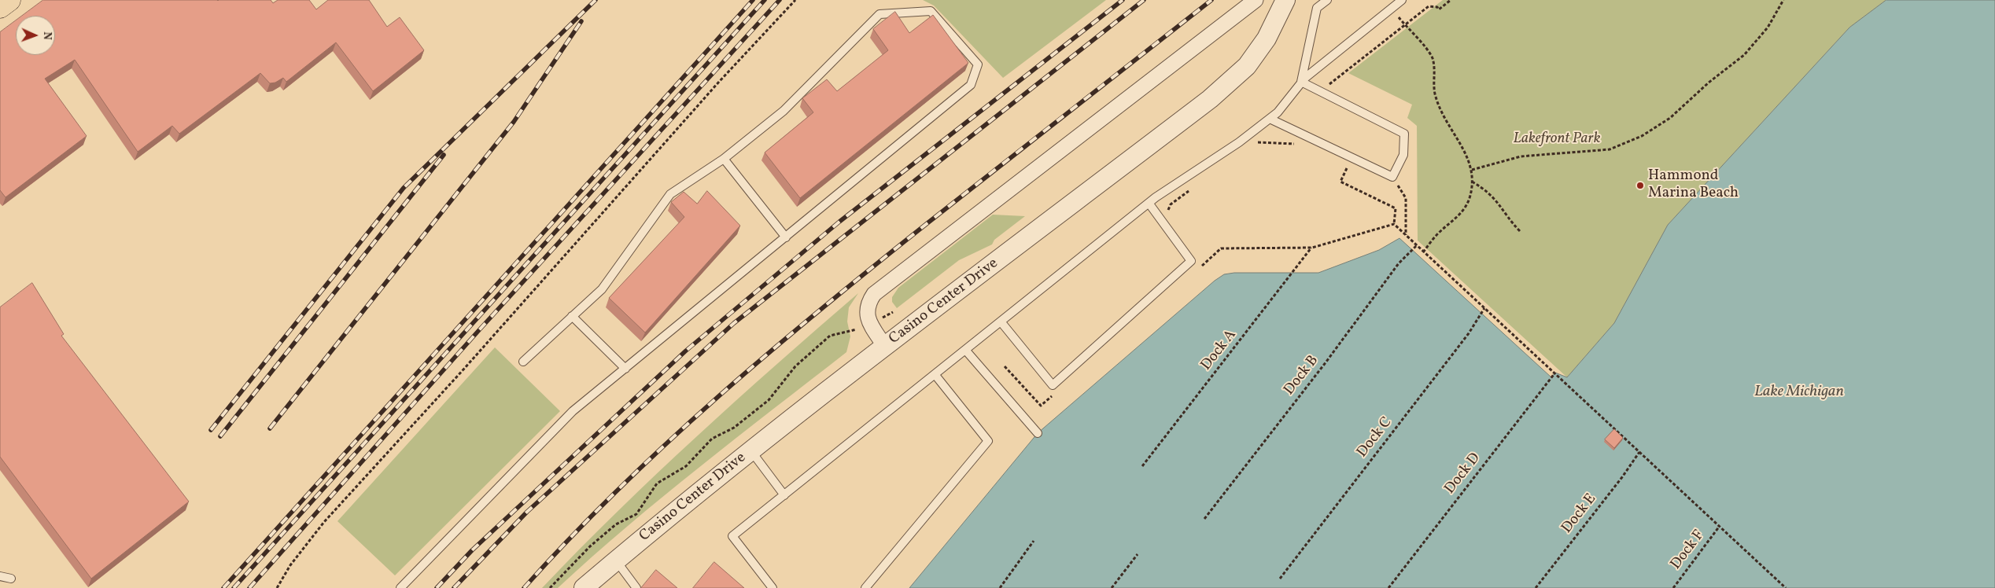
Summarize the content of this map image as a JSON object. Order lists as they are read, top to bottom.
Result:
{
  "streets": {
    "street": ["Casino Center Drive"],
    "path": [
      "Dock A",
      "Dock B",
      "Dock C",
      "Dock D",
      "Dock E",
      "Dock F"
    ]
  },
  "water": ["Lake Michigan"],
  "parks": ["Lakefront Park"],
  "places": ["Hammond Marina Beach"],
  "north": "right"
}
